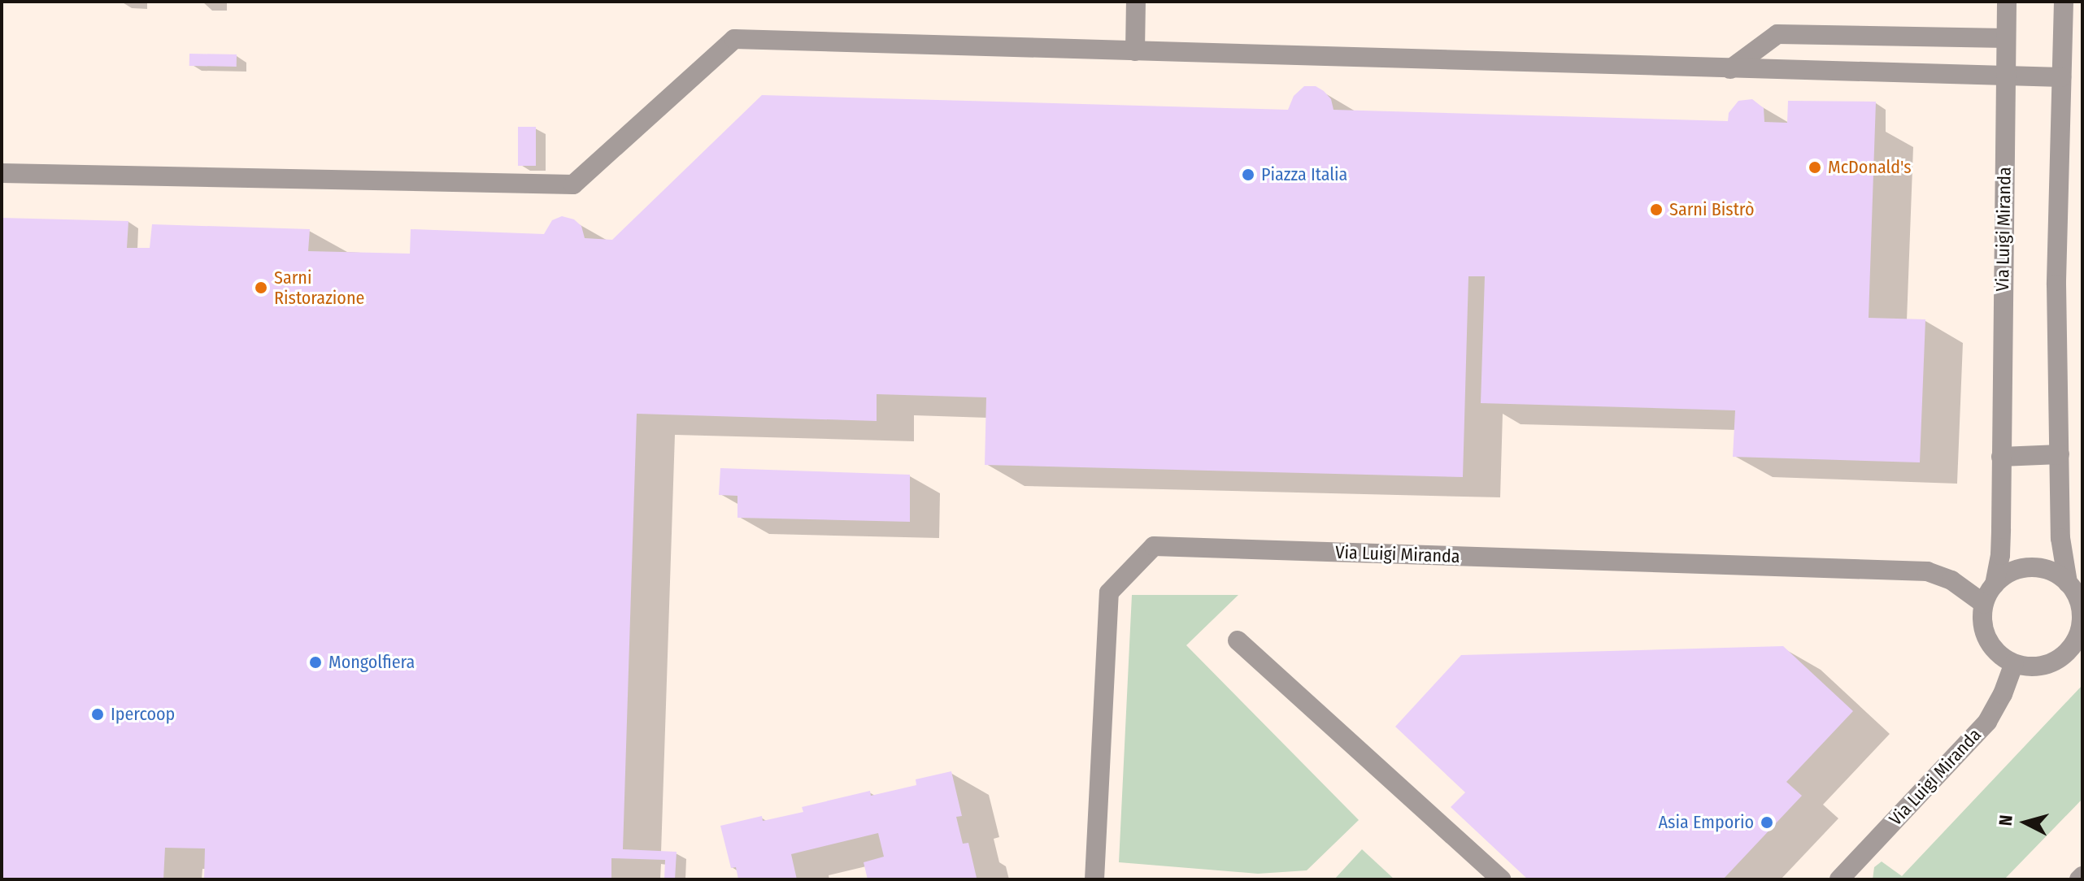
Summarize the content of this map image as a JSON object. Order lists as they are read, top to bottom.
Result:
{
  "streets": {
    "street": ["Via Luigi Miranda"]
  },
  "places": [
    "McDonald's",
    "Piazza Italia",
    "Sarni Bistrò",
    "Sarni Ristorazione",
    "Mongolfiera",
    "Ipercoop",
    "Asia Emporio"
  ],
  "north": "left"
}
